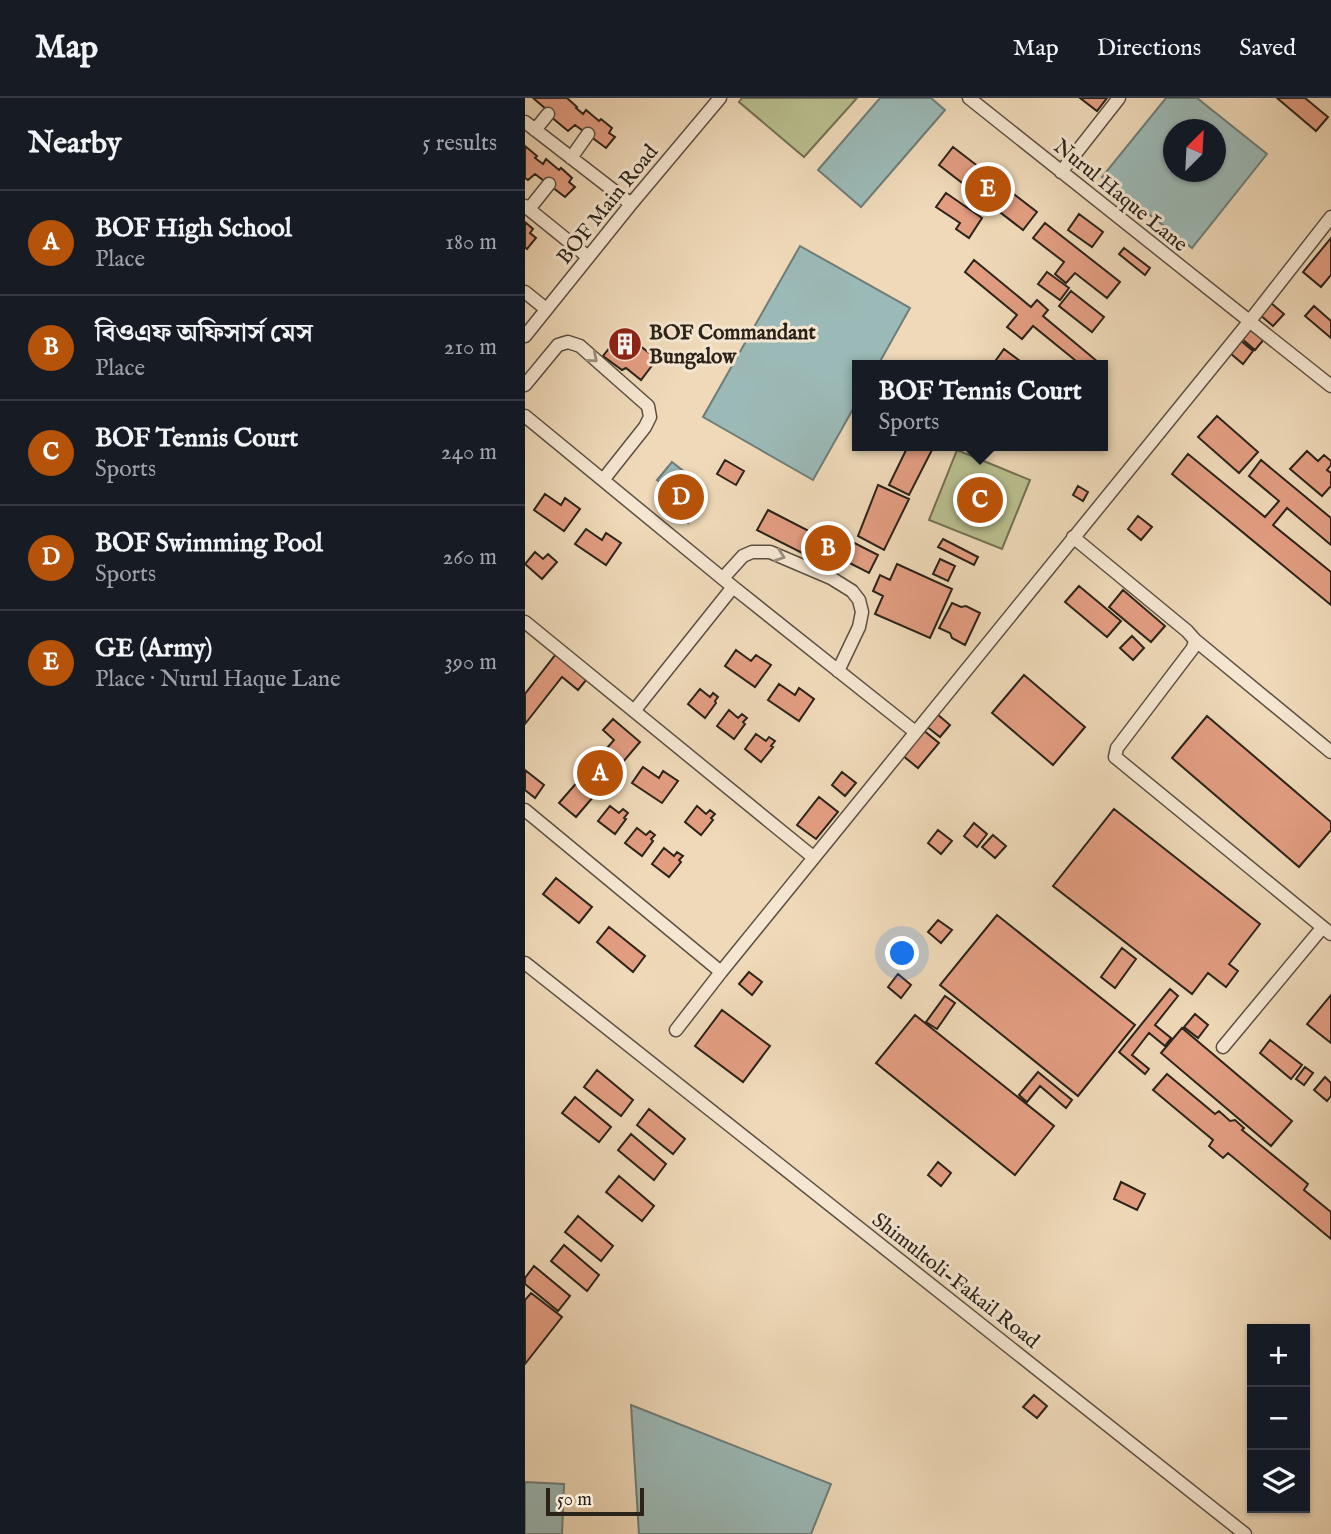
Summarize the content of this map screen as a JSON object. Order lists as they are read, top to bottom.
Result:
{
  "streets": {
    "street": ["Nurul Haque Lane", "BOF Main Road", "Shimultoli-Fakail Road"]
  },
  "places": {
    "building": ["BOF Commandant Bungalow"]
  },
  "scale_bar": "50 m",
  "north": "top right",
  "page": {
    "header": "Map",
    "nav": ["Map", "Directions", "Saved"],
    "heading": ["Nearby", "5 results"],
    "pins": [
      "E",
      "D",
      "C",
      "B",
      "A"
    ],
    "list": [
      {
        "mark": "A",
        "name": "BOF High School",
        "note": "Place",
        "value": "180 m"
      },
      {
        "mark": "B",
        "name": "বিওএফ অফিসার্স মেস",
        "note": "Place",
        "value": "210 m"
      },
      {
        "mark": "C",
        "name": "BOF Tennis Court",
        "note": "Sports",
        "value": "240 m"
      },
      {
        "mark": "D",
        "name": "BOF Swimming Pool",
        "note": "Sports",
        "value": "260 m"
      },
      {
        "mark": "E",
        "name": "GE (Army)",
        "note": "Place · Nurul Haque Lane",
        "value": "390 m"
      }
    ],
    "popup": ["BOF Tennis Court", "Sports"],
    "map_buttons": ["+", "−"],
    "scale": "50 m"
  }
}
